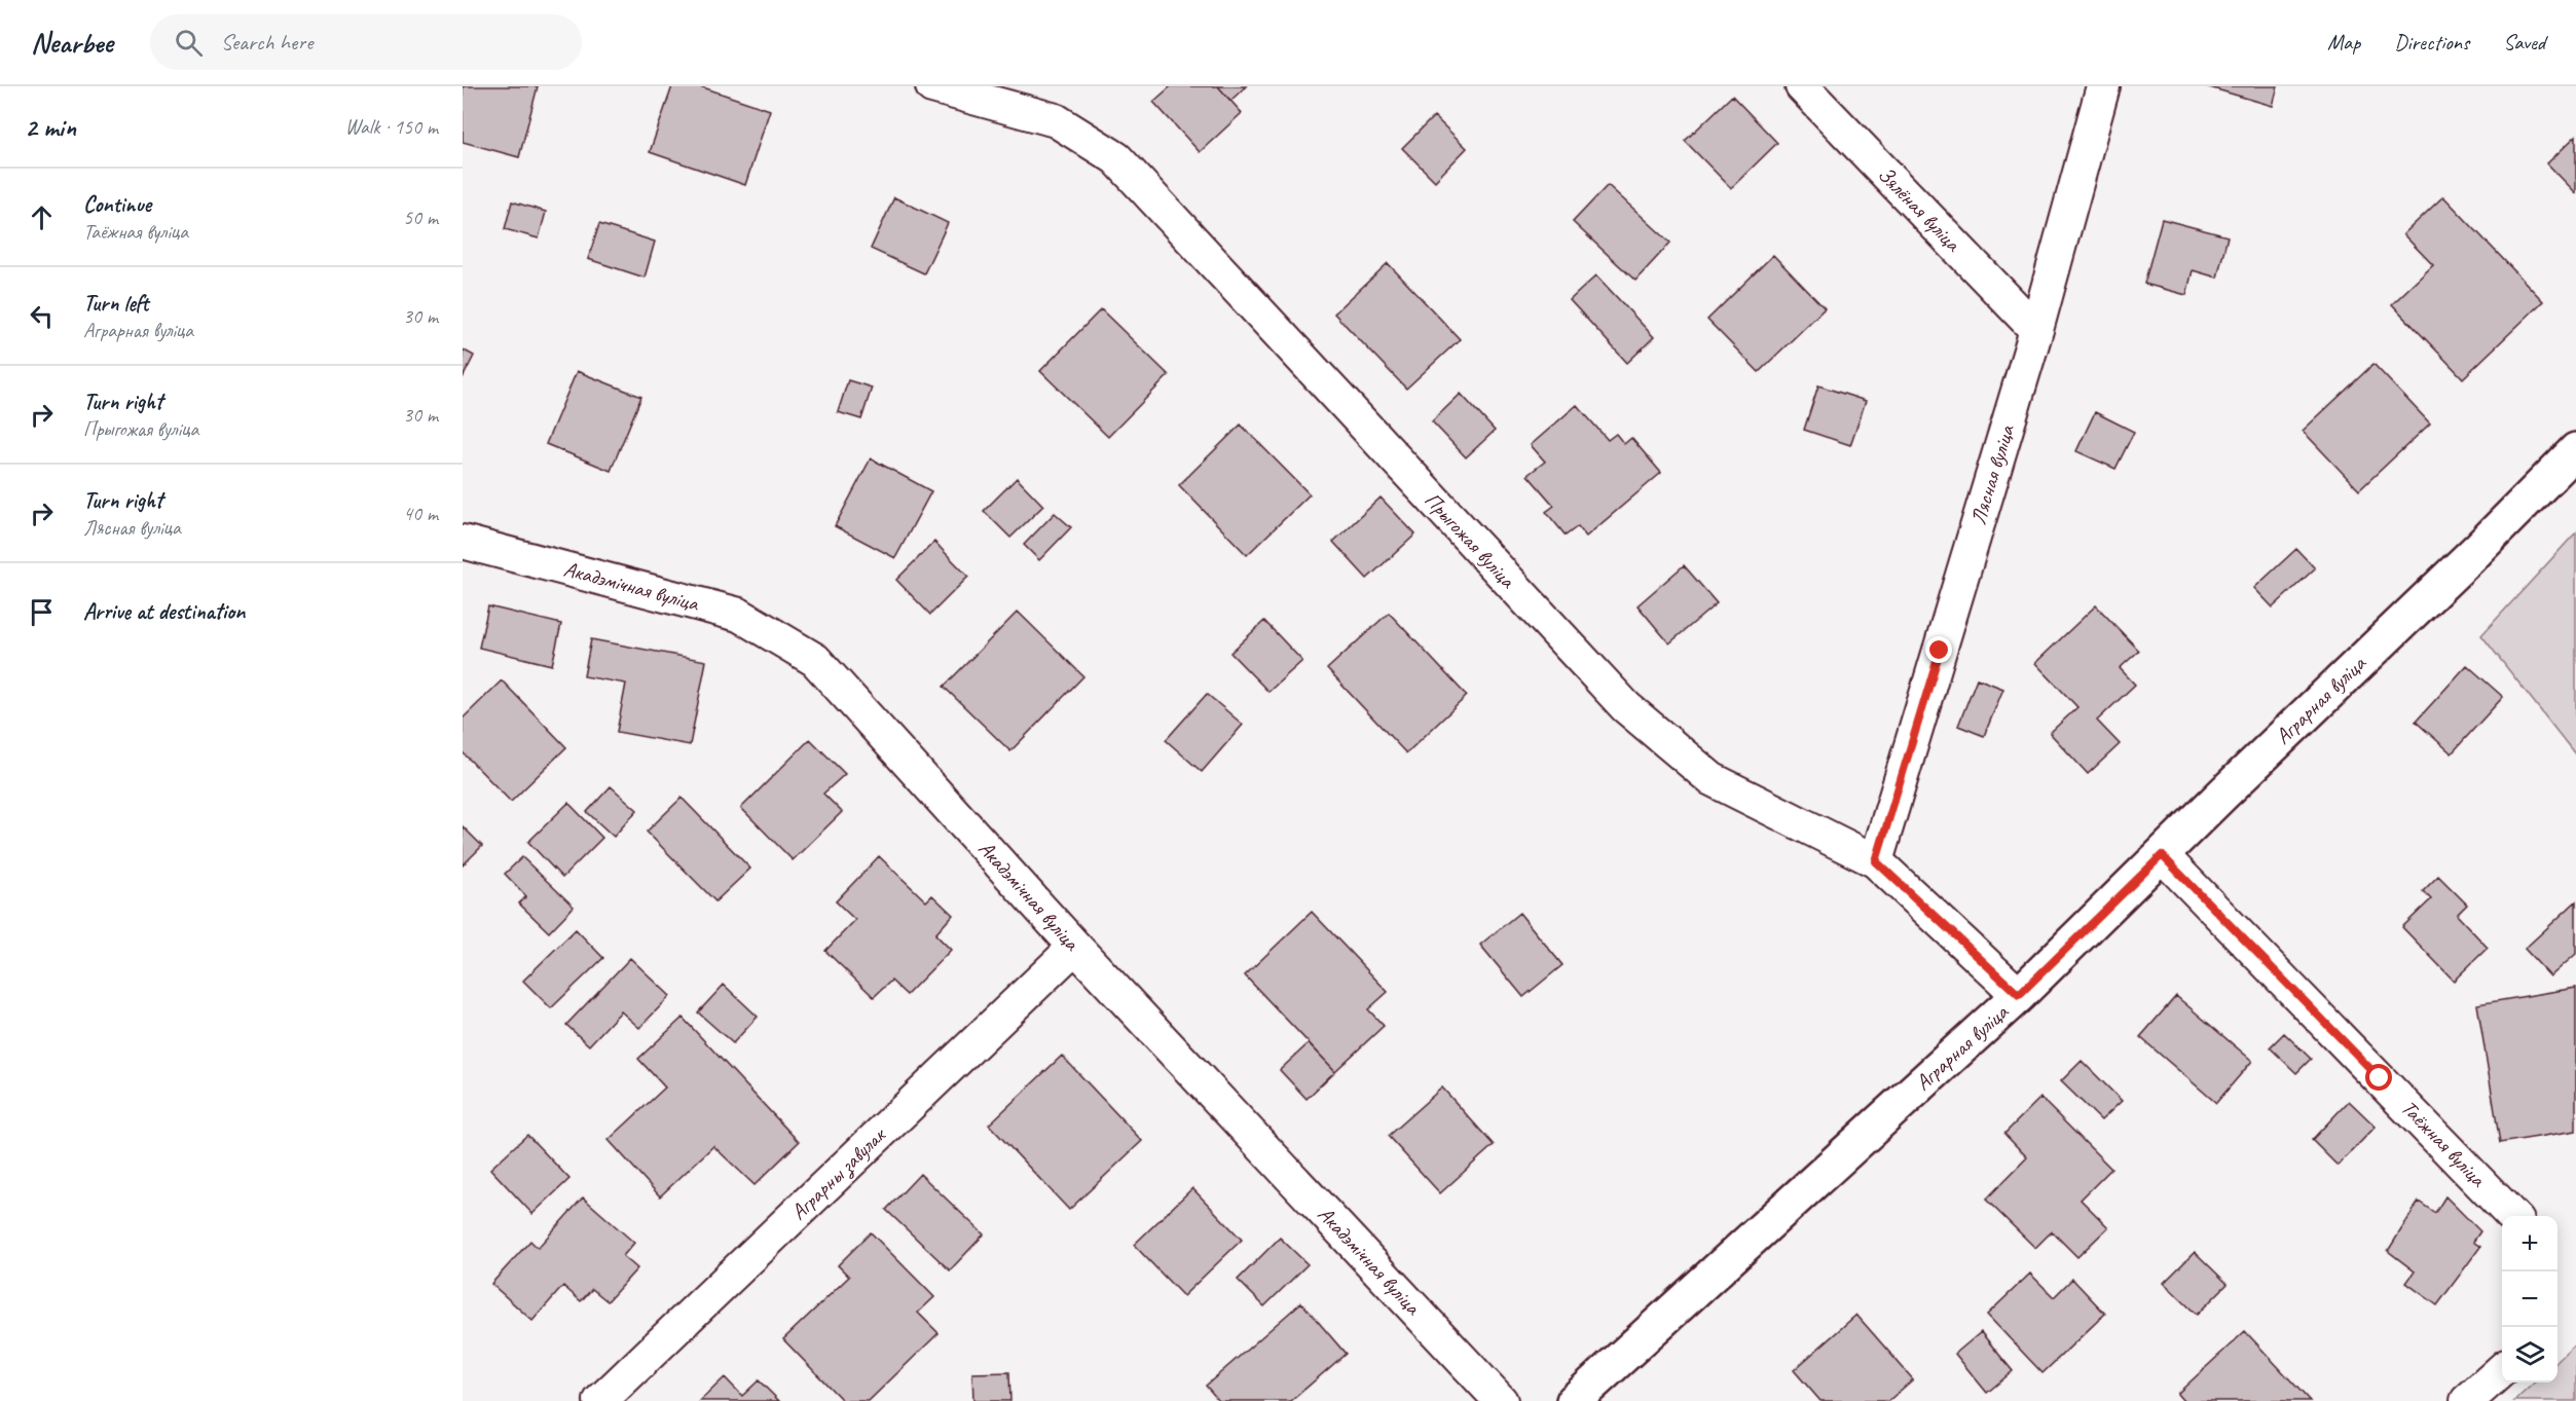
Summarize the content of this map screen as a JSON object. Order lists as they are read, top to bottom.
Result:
{
  "streets": {
    "street": [
      "Зялёная вуліца",
      "Лясная вуліца",
      "Прыгожая вуліца",
      "Акадэмічная вуліца",
      "Аграрная вуліца",
      "Таёжная вуліца",
      "Аграрны завулак"
    ]
  },
  "crossings": [
    ["Зялёная вуліца", "Лясная вуліца"],
    ["Лясная вуліца", "Прыгожая вуліца"],
    ["Прыгожая вуліца", "Аграрная вуліца"],
    ["Акадэмічная вуліца", "Аграрны завулак"],
    ["Аграрная вуліца", "Таёжная вуліца"]
  ],
  "page": {
    "header": "Nearbee",
    "search": "Search here",
    "nav": ["Map", "Directions", "Saved"],
    "heading": ["2 min", "Walk · 150 m"],
    "list": [
      ["Continue", "Таёжная вуліца", "50 m"],
      ["Turn left", "Аграрная вуліца", "30 m"],
      ["Turn right", "Прыгожая вуліца", "30 m"],
      ["Turn right", "Лясная вуліца", "40 m"],
      "Arrive at destination"
    ],
    "map_buttons": ["+", "−"]
  }
}
